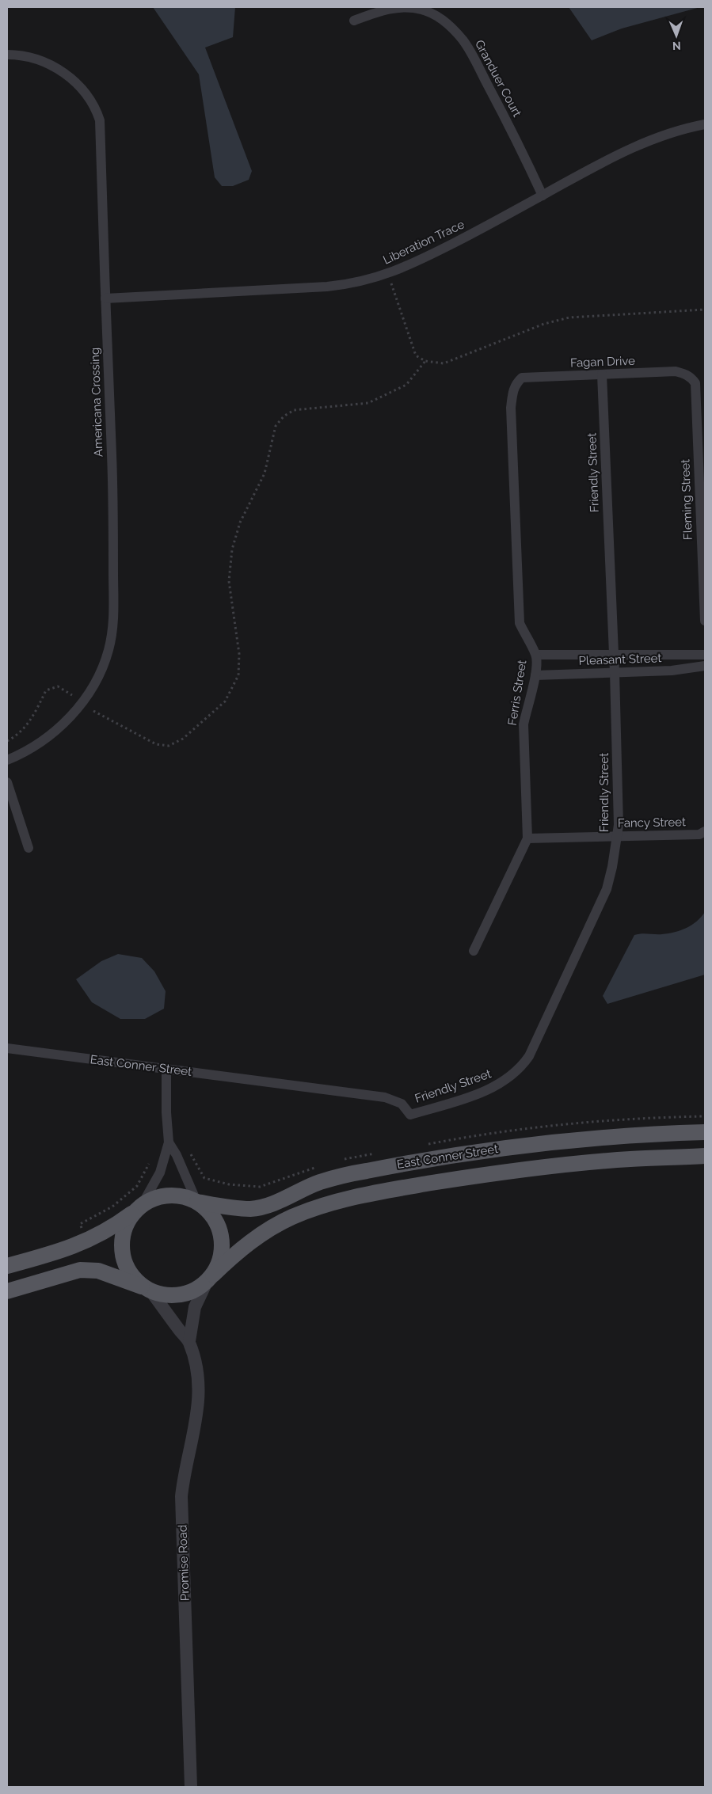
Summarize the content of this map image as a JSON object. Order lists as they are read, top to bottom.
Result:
{
  "streets": {
    "main road": ["East Conner Street"],
    "street": [
      "Granduer Court",
      "Liberation Trace",
      "Fagan Drive",
      "Americana Crossing",
      "Friendly Street",
      "Fleming Street",
      "Pleasant Street",
      "Ferris Street",
      "Fancy Street",
      "Promise Road"
    ]
  },
  "crossings": [
    ["Granduer Court", "Liberation Trace"],
    ["Liberation Trace", "Americana Crossing"],
    ["Fagan Drive", "Friendly Street"],
    ["Fagan Drive", "Fleming Street"],
    ["Fagan Drive", "Ferris Street"],
    ["Friendly Street", "Pleasant Street"],
    ["Friendly Street", "Fancy Street"],
    ["Friendly Street", "East Conner Street"],
    ["Pleasant Street", "Ferris Street"],
    ["Ferris Street", "Fancy Street"],
    ["East Conner Street", "Promise Road"]
  ],
  "north": "bottom"
}
